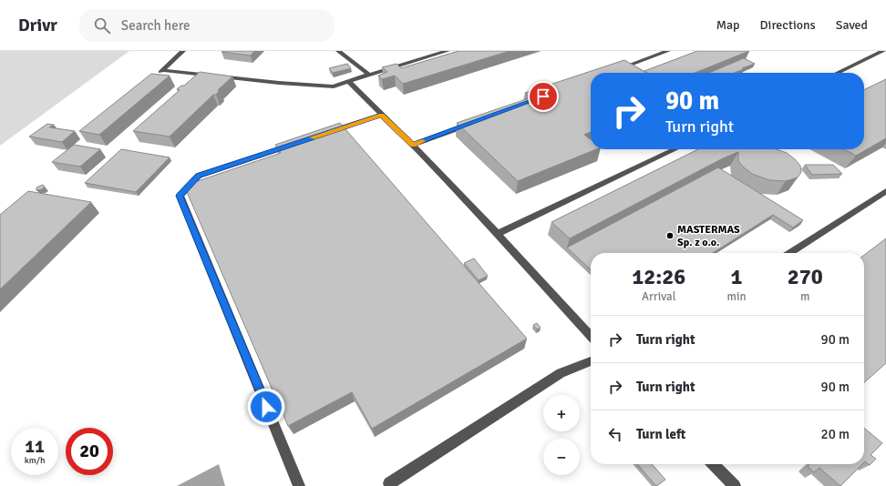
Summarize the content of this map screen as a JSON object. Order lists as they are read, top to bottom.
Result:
{
  "places": ["MASTERMAS Sp. z o.o."],
  "page": {
    "header": "Drivr",
    "search": "Search here",
    "nav": ["Map", "Directions", "Saved"],
    "turn": ["90 m", "Turn right"],
    "eta": [
      "12:26",
      "Arrival",
      "1",
      "min",
      "270",
      "m"
    ],
    "list": [
      {
        "name": "Turn right",
        "value": "90 m"
      },
      {
        "name": "Turn right",
        "value": "90 m"
      },
      {
        "name": "Turn left",
        "value": "20 m"
      }
    ],
    "map_buttons": ["+", "−"],
    "speed": "11 km/h",
    "limit": "20"
  }
}
